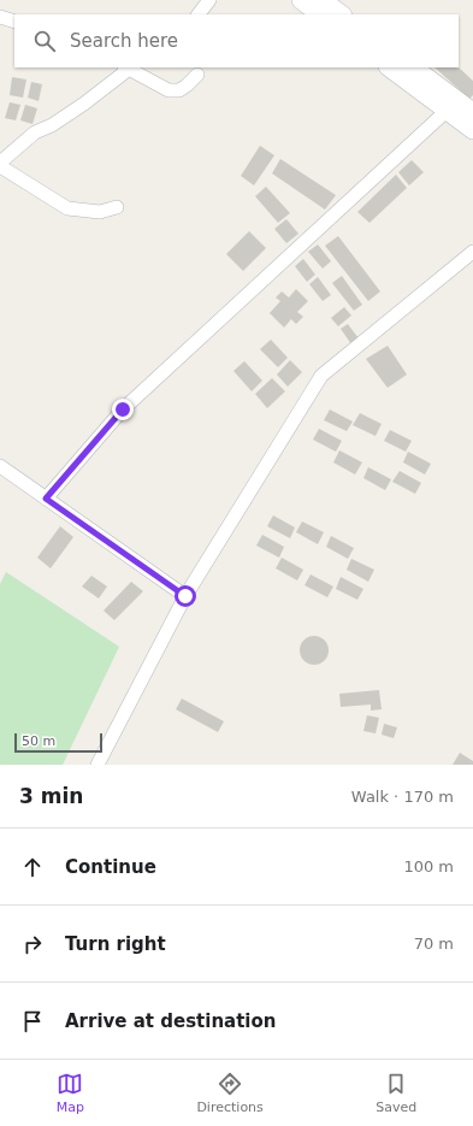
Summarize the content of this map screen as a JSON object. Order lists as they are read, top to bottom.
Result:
{
  "scale_bar": "50 m",
  "page": {
    "search": "Search here",
    "scale": "50 m",
    "heading": ["3 min", "Walk · 170 m"],
    "list": [
      ["Continue", "100 m"],
      ["Turn right", "70 m"],
      "Arrive at destination"
    ],
    "nav": ["Map", "Directions", "Saved"]
  }
}
